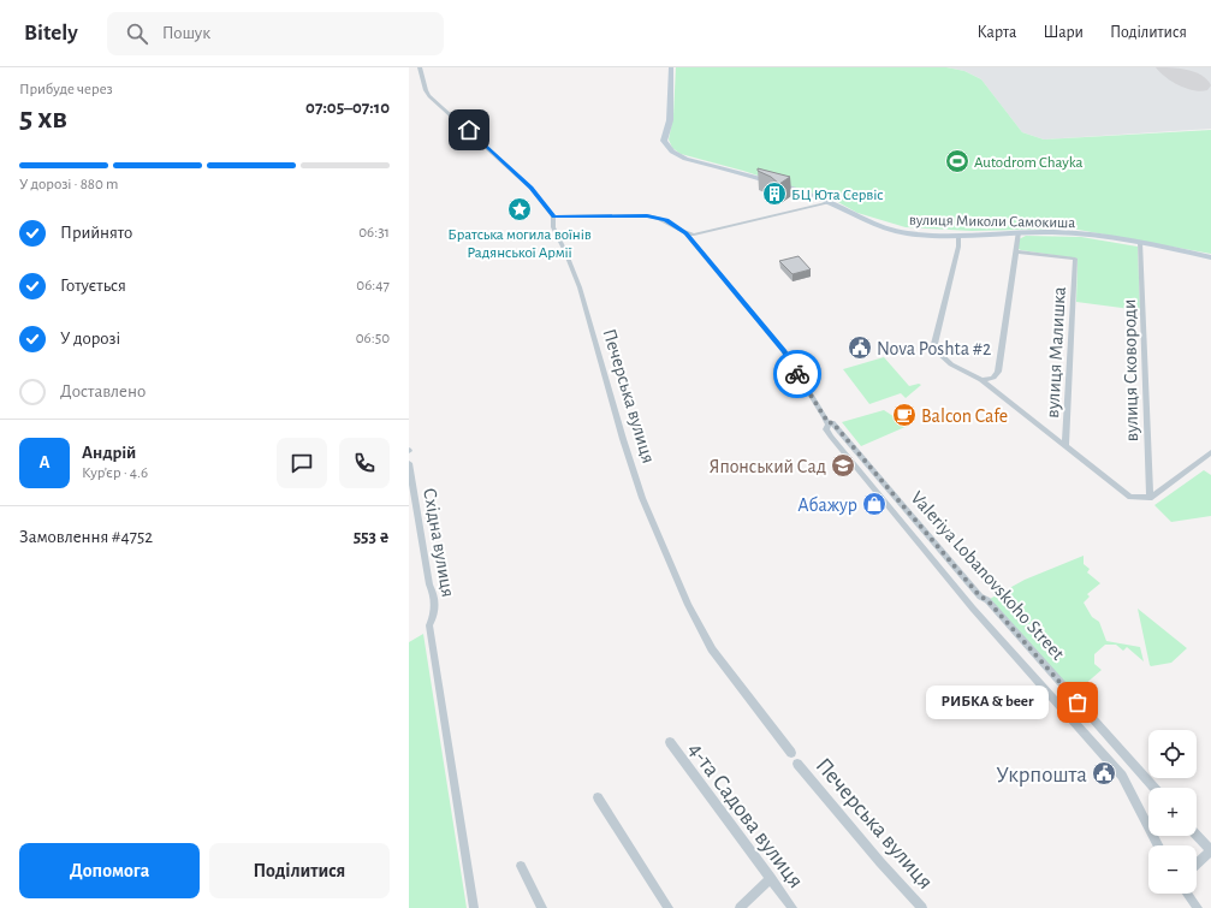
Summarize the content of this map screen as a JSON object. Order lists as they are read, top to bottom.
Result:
{
  "streets": {
    "street": [
      "вулиця Миколи Самокиша",
      "вулиця Малишка",
      "вулиця Сковороди",
      "Печерська вулиця",
      "Східна вулиця",
      "Valeriya Lobanovskoho Street",
      "4-та Садова вулиця"
    ]
  },
  "crossings": [
    ["вулиця Миколи Самокиша", "вулиця Сковороди"],
    ["Печерська вулиця", "Valeriya Lobanovskoho Street"]
  ],
  "places": {
    "sports": ["Autodrom Chayka"],
    "building": ["БЦ Юта Сервіс"],
    "place": ["Братська могила воїнів Радянської Армії"],
    "public building": ["Nova Poshta #2", "Укрпошта"],
    "cafe": ["Balcon Cafe"],
    "school or university": ["Японський Сад"],
    "shop": ["Абажур"],
    "other": ["РИБКА & beer"]
  },
  "page": {
    "header": "Bitely",
    "search": "Пошук",
    "nav": ["Карта", "Шари", "Поділитися"],
    "heading": ["5 хв", "Прибуде через", "07:05–07:10"],
    "panel": [
      "Андрій",
      "Кур’єр · 4.6",
      "Замовлення #4752",
      "553 ₴"
    ],
    "bar": "У дорозі · 880 m",
    "list": [
      ["Прийнято", "06:31"],
      ["Готується", "06:47"],
      ["У дорозі", "06:50"],
      "Доставлено"
    ],
    "round": "А",
    "bubble": "РИБКА & beer",
    "map_buttons": ["+", "−"],
    "buttons": ["Допомога", "Поділитися"]
  }
}
